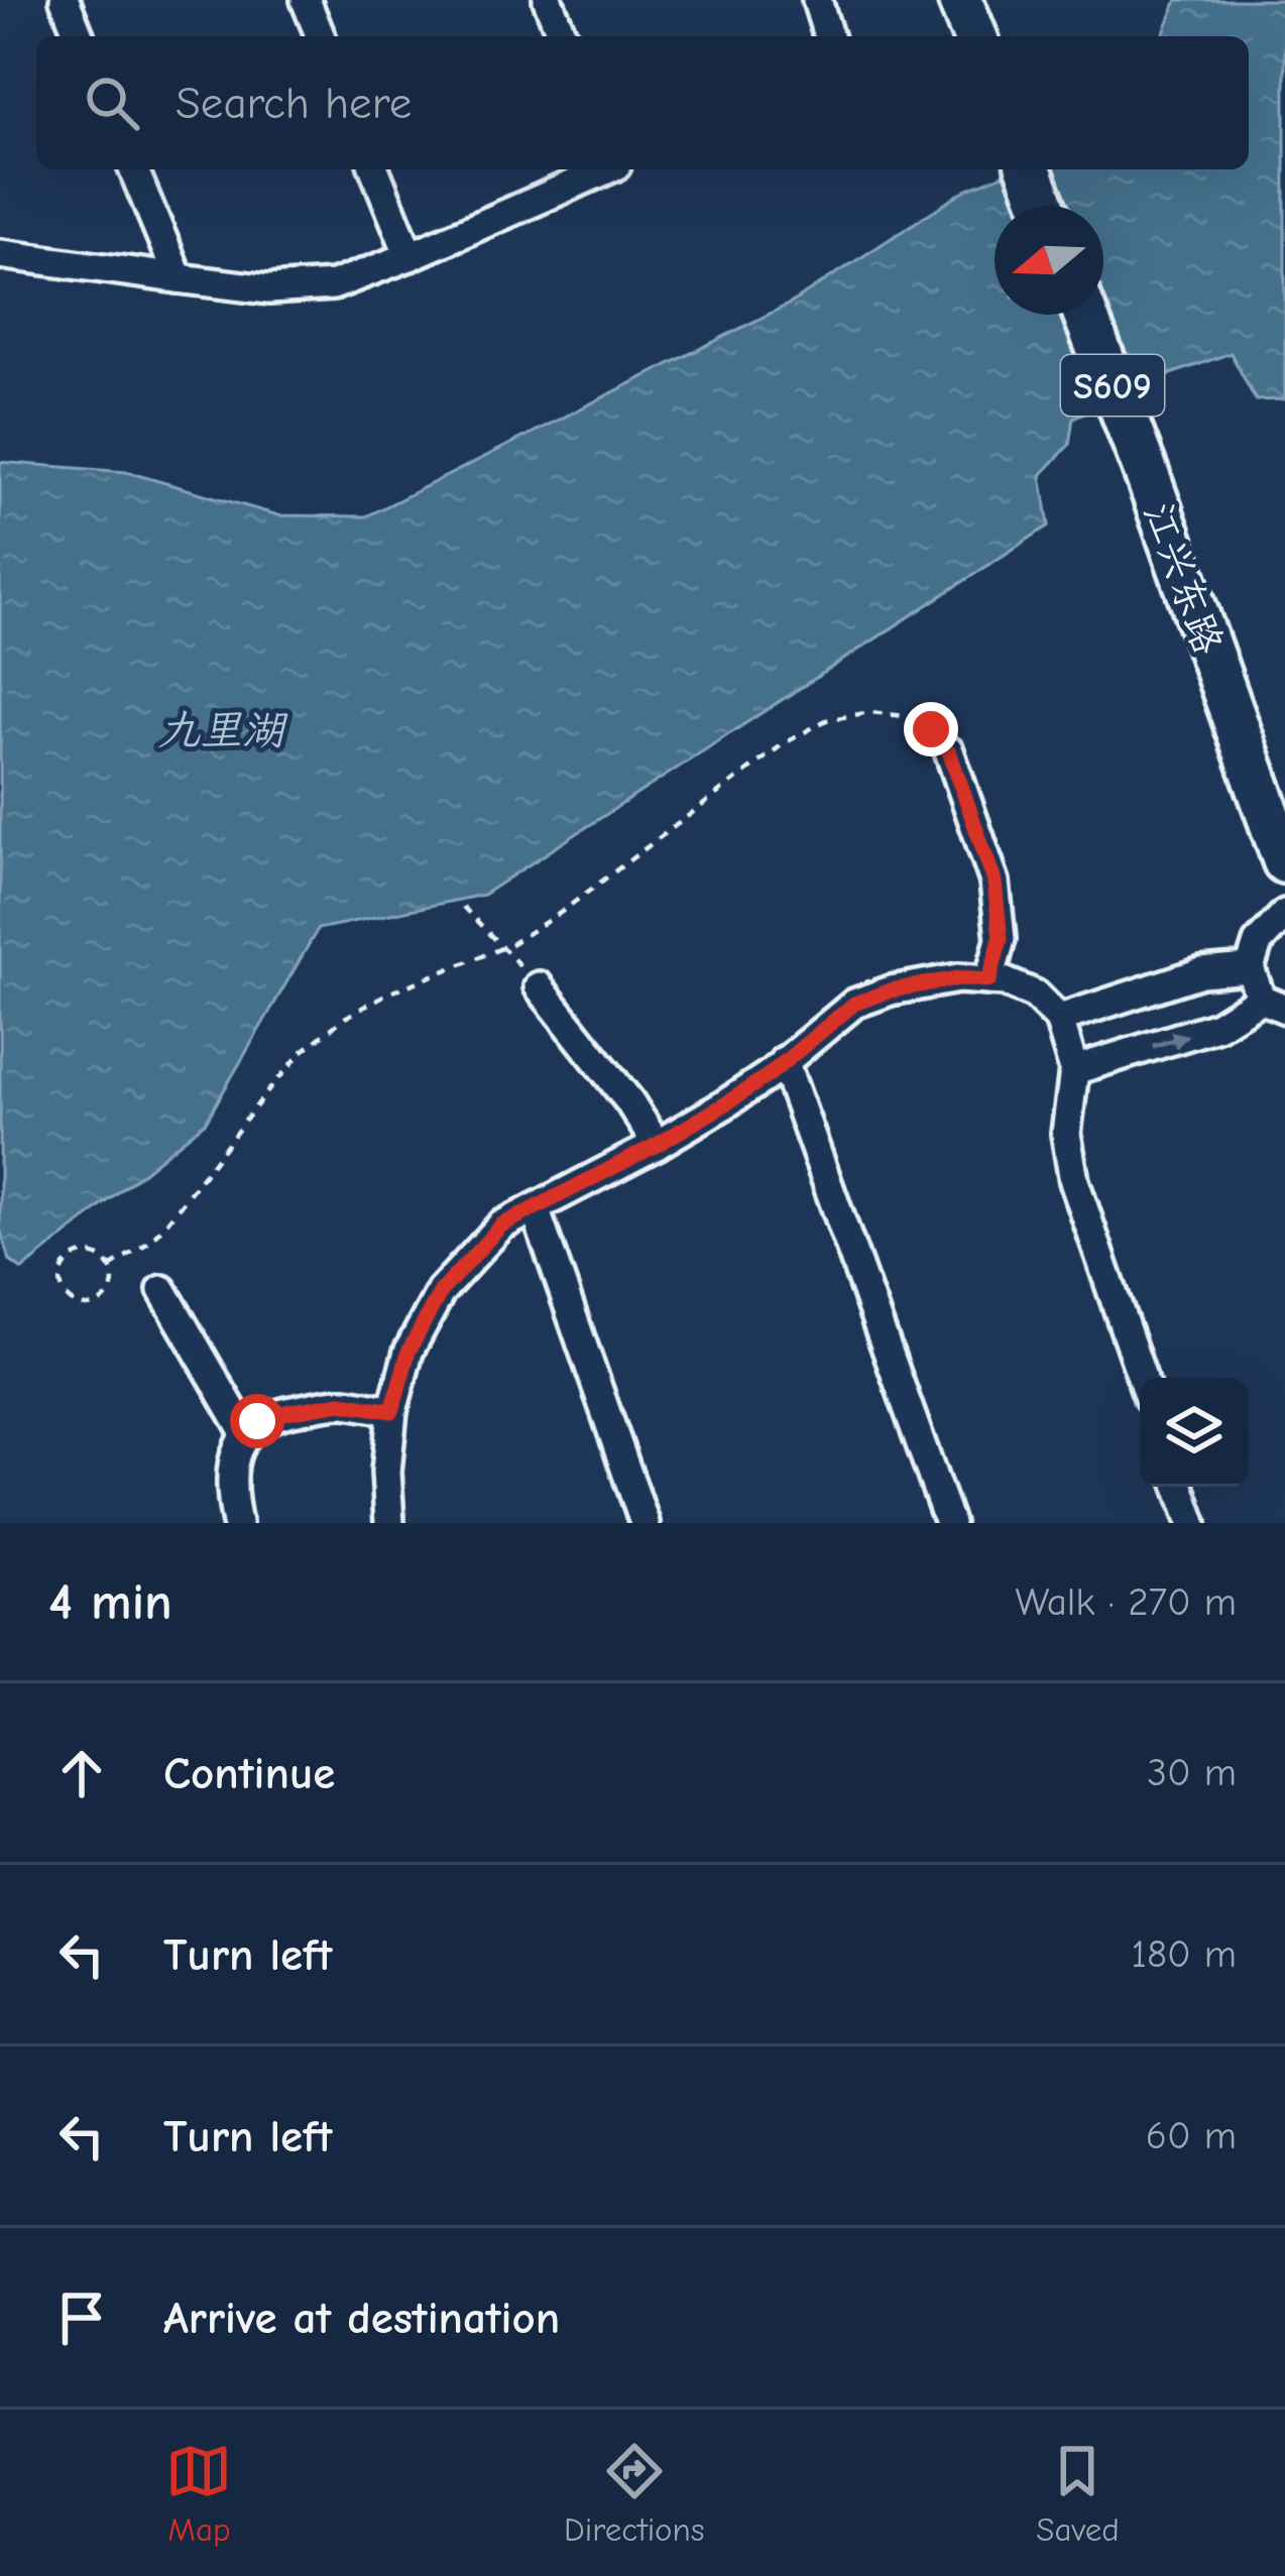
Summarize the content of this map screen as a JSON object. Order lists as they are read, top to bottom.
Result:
{
  "streets": {
    "main road": ["S609", "江兴东路"]
  },
  "water": ["九里湖"],
  "north": "left",
  "page": {
    "search": "Search here",
    "heading": ["4 min", "Walk · 270 m"],
    "list": [
      ["Continue", "30 m"],
      ["Turn left", "180 m"],
      ["Turn left", "60 m"],
      "Arrive at destination"
    ],
    "nav": ["Map", "Directions", "Saved"]
  }
}
